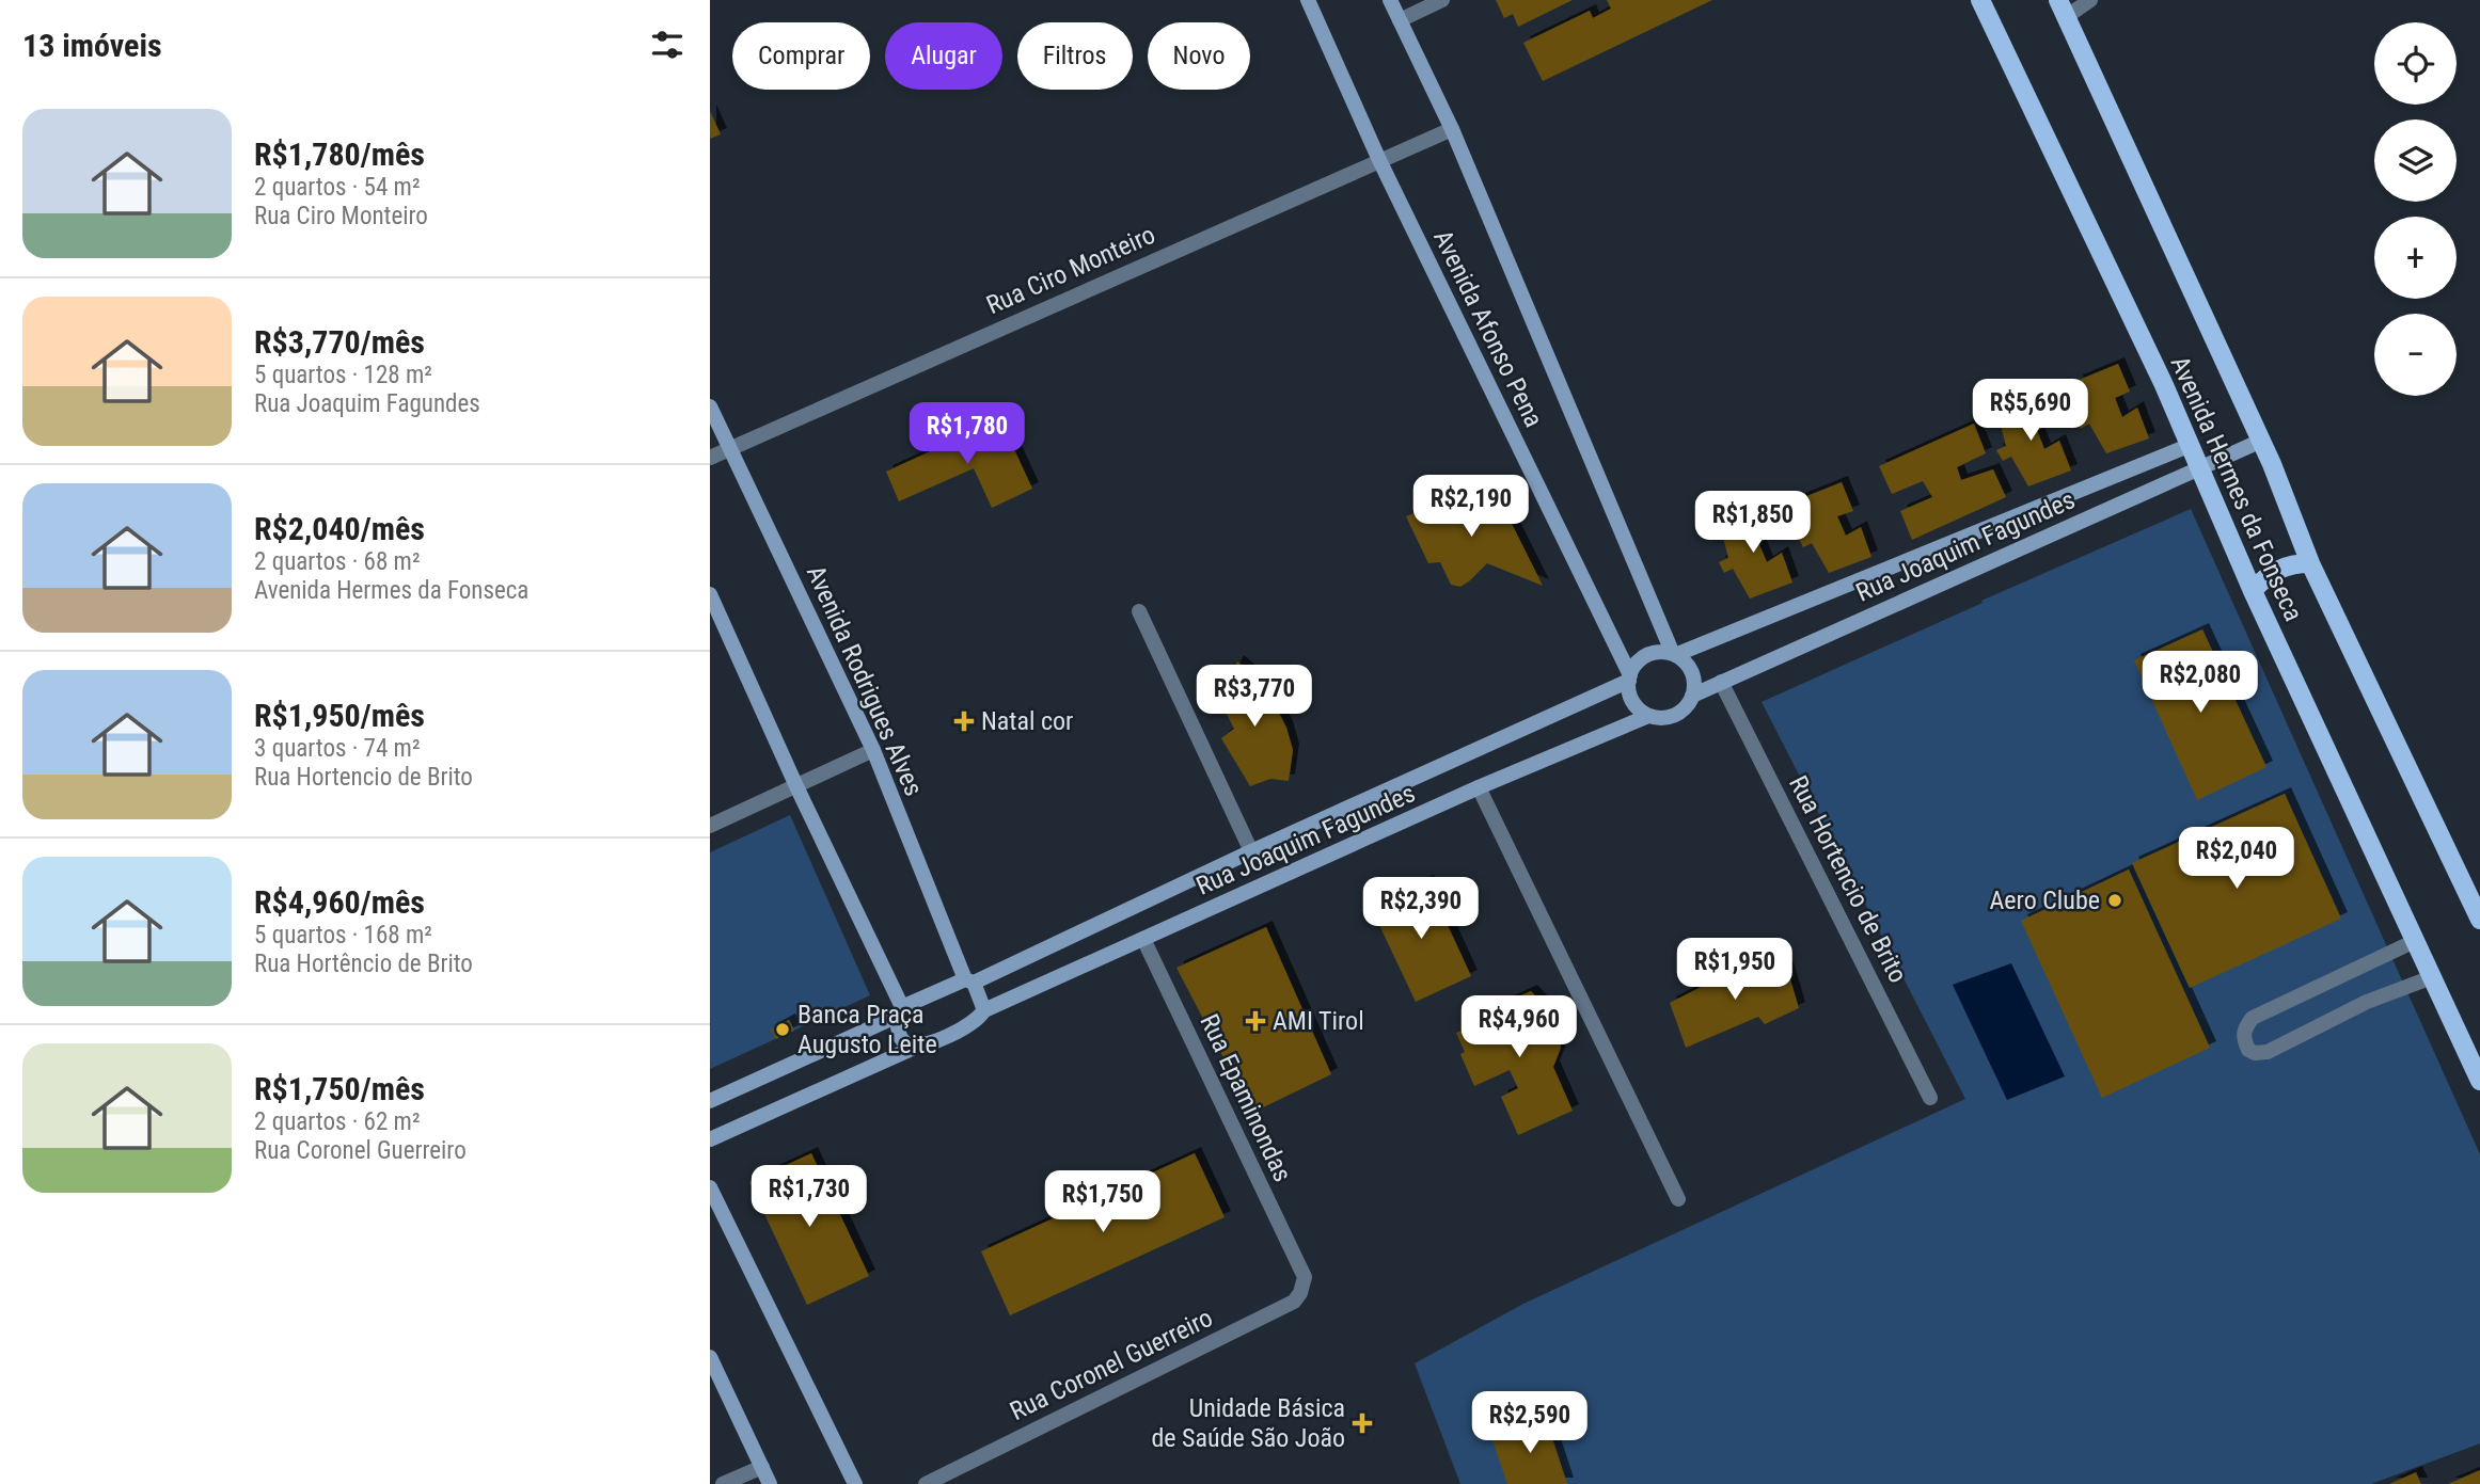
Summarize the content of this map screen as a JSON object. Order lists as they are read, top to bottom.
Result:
{
  "streets": {
    "main road": [
      "Avenida Afonso Pena",
      "Avenida Hermes da Fonseca",
      "Rua Joaquim Fagundes",
      "Avenida Rodrigues Alves"
    ],
    "street": [
      "Rua Ciro Monteiro",
      "Rua Hortencio de Brito",
      "Rua Epaminondas",
      "Rua Coronel Guerreiro"
    ]
  },
  "crossings": [
    ["Rua Ciro Monteiro", "Avenida Afonso Pena"],
    ["Rua Ciro Monteiro", "Avenida Rodrigues Alves"],
    ["Avenida Afonso Pena", "Rua Joaquim Fagundes"],
    ["Avenida Hermes da Fonseca", "Rua Joaquim Fagundes"],
    ["Rua Joaquim Fagundes", "Avenida Rodrigues Alves"],
    ["Rua Joaquim Fagundes", "Rua Hortencio de Brito"],
    ["Rua Joaquim Fagundes", "Rua Epaminondas"],
    ["Rua Epaminondas", "Rua Coronel Guerreiro"]
  ],
  "places": {
    "health": ["Natal cor", "AMI Tirol", "Unidade Básica de Saúde São João"],
    "other": ["Aero Clube", "Banca Praça Augusto Leite"]
  },
  "page": {
    "heading": "13 imóveis",
    "map_buttons": ["+", "−"],
    "chip": [
      "Comprar",
      "Alugar",
      "Filtros",
      "Novo"
    ],
    "list": [
      {
        "name": "R$1,780/mês",
        "note": "2 quartos · 54 m² · Rua Ciro Monteiro"
      },
      {
        "name": "R$3,770/mês",
        "note": "5 quartos · 128 m² · Rua Joaquim Fagundes"
      },
      {
        "name": "R$2,040/mês",
        "note": "2 quartos · 68 m² · Avenida Hermes da Fonseca"
      },
      {
        "name": "R$1,950/mês",
        "note": "3 quartos · 74 m² · Rua Hortencio de Brito"
      },
      {
        "name": "R$4,960/mês",
        "note": "5 quartos · 168 m² · Rua Hortêncio de Brito"
      },
      {
        "name": "R$1,750/mês",
        "note": "2 quartos · 62 m² · Rua Coronel Guerreiro"
      }
    ],
    "price": [
      "R$5,690",
      "R$1,780",
      "R$2,190",
      "R$1,850",
      "R$2,080",
      "R$3,770",
      "R$2,040",
      "R$2,390",
      "R$1,950",
      "R$4,960",
      "R$1,730",
      "R$1,750",
      "R$2,590"
    ]
  }
}
